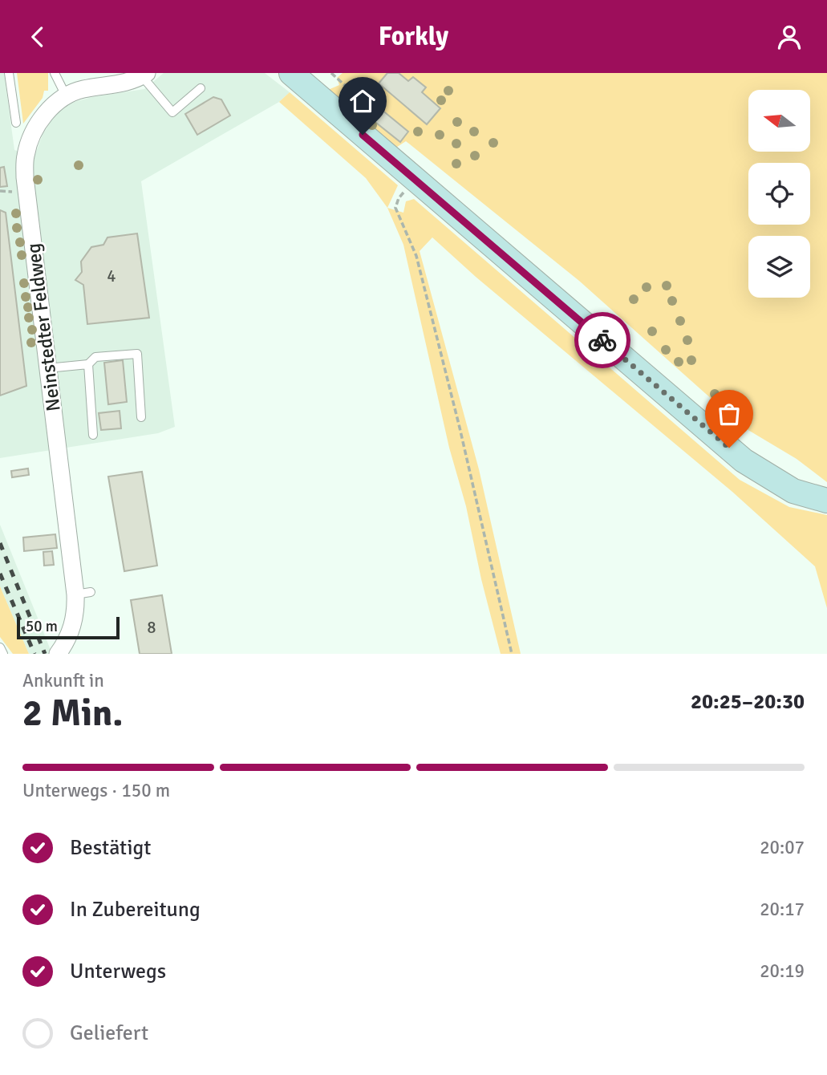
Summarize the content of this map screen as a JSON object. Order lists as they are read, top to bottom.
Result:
{
  "streets": {
    "street": ["Neinstedter Feldweg"]
  },
  "house_numbers": ["4", "8"],
  "scale_bar": "50 m",
  "north": "left",
  "page": {
    "header": "Forkly",
    "scale": "50 m",
    "heading": ["2 Min.", "Ankunft in", "20:25–20:30"],
    "bar": "Unterwegs · 150 m",
    "list": [
      ["Bestätigt", "20:07"],
      ["In Zubereitung", "20:17"],
      ["Unterwegs", "20:19"],
      "Geliefert"
    ]
  }
}
